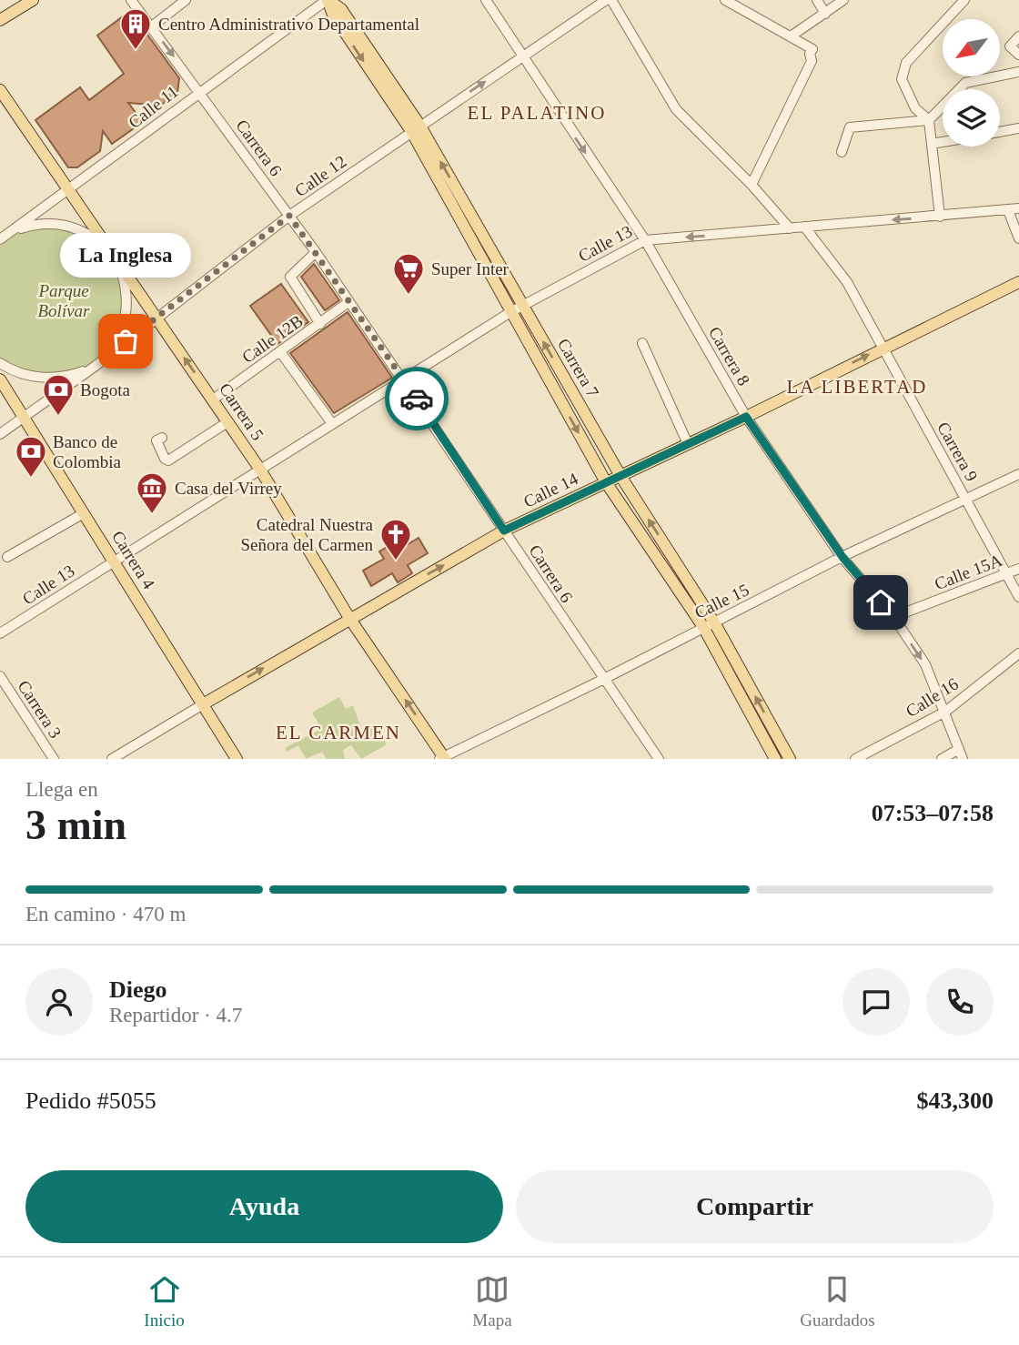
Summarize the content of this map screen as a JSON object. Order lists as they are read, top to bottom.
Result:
{
  "streets": {
    "main road": [
      "Carrera 7",
      "Carrera 5",
      "Calle 14",
      "Carrera 4"
    ],
    "street": [
      "Calle 11",
      "Carrera 6",
      "Calle 12",
      "Calle 13",
      "Calle 12B",
      "Carrera 8",
      "Carrera 9",
      "Calle 15A",
      "Calle 15",
      "Calle 16",
      "Carrera 3"
    ]
  },
  "crossings": [
    ["Calle 11", "Carrera 6"],
    ["Calle 11", "Carrera 7"],
    ["Calle 11", "Carrera 5"],
    ["Carrera 6", "Calle 12"],
    ["Carrera 6", "Calle 13"],
    ["Carrera 6", "Calle 12B"],
    ["Carrera 6", "Calle 14"],
    ["Carrera 6", "Calle 15"],
    ["Calle 12", "Carrera 8"],
    ["Calle 12", "Carrera 7"],
    ["Calle 12", "Carrera 5"],
    ["Calle 12", "Carrera 4"],
    ["Calle 13", "Carrera 8"],
    ["Calle 13", "Carrera 7"],
    ["Calle 13", "Carrera 5"],
    ["Calle 13", "Carrera 9"],
    ["Calle 13", "Carrera 4"],
    ["Calle 12B", "Carrera 5"],
    ["Carrera 8", "Calle 14"],
    ["Carrera 8", "Calle 15A"],
    ["Carrera 8", "Calle 15"],
    ["Carrera 8", "Calle 16"],
    ["Carrera 7", "Calle 14"],
    ["Carrera 7", "Calle 15"],
    ["Carrera 5", "Calle 14"],
    ["Carrera 5", "Calle 15"],
    ["Carrera 9", "Calle 14"],
    ["Carrera 9", "Calle 15A"],
    ["Carrera 9", "Calle 15"],
    ["Calle 14", "Carrera 4"]
  ],
  "one_way": ["Carrera 8", "Calle 14"],
  "districts": ["EL PALATINO", "LA LIBERTAD", "EL CARMEN"],
  "parks": ["Parque Bolívar"],
  "places": {
    "building": ["Centro Administrativo Departamental"],
    "supermarket": ["Super Inter"],
    "other": ["La Inglesa"],
    "bank": ["Bogota", "Banco de Colombia"],
    "museum": ["Casa del Virrey"],
    "church": ["Catedral Nuestra Señora del Carmen"]
  },
  "north": "bottom left",
  "page": {
    "bubble": "La Inglesa",
    "heading": ["3 min", "Llega en", "07:53–07:58"],
    "panel": [
      "Diego",
      "Repartidor · 4.7",
      "Pedido #5055",
      "$43,300"
    ],
    "bar": "En camino · 470 m",
    "buttons": ["Ayuda", "Compartir"],
    "tabs": ["Inicio", "Mapa", "Guardados"]
  }
}
